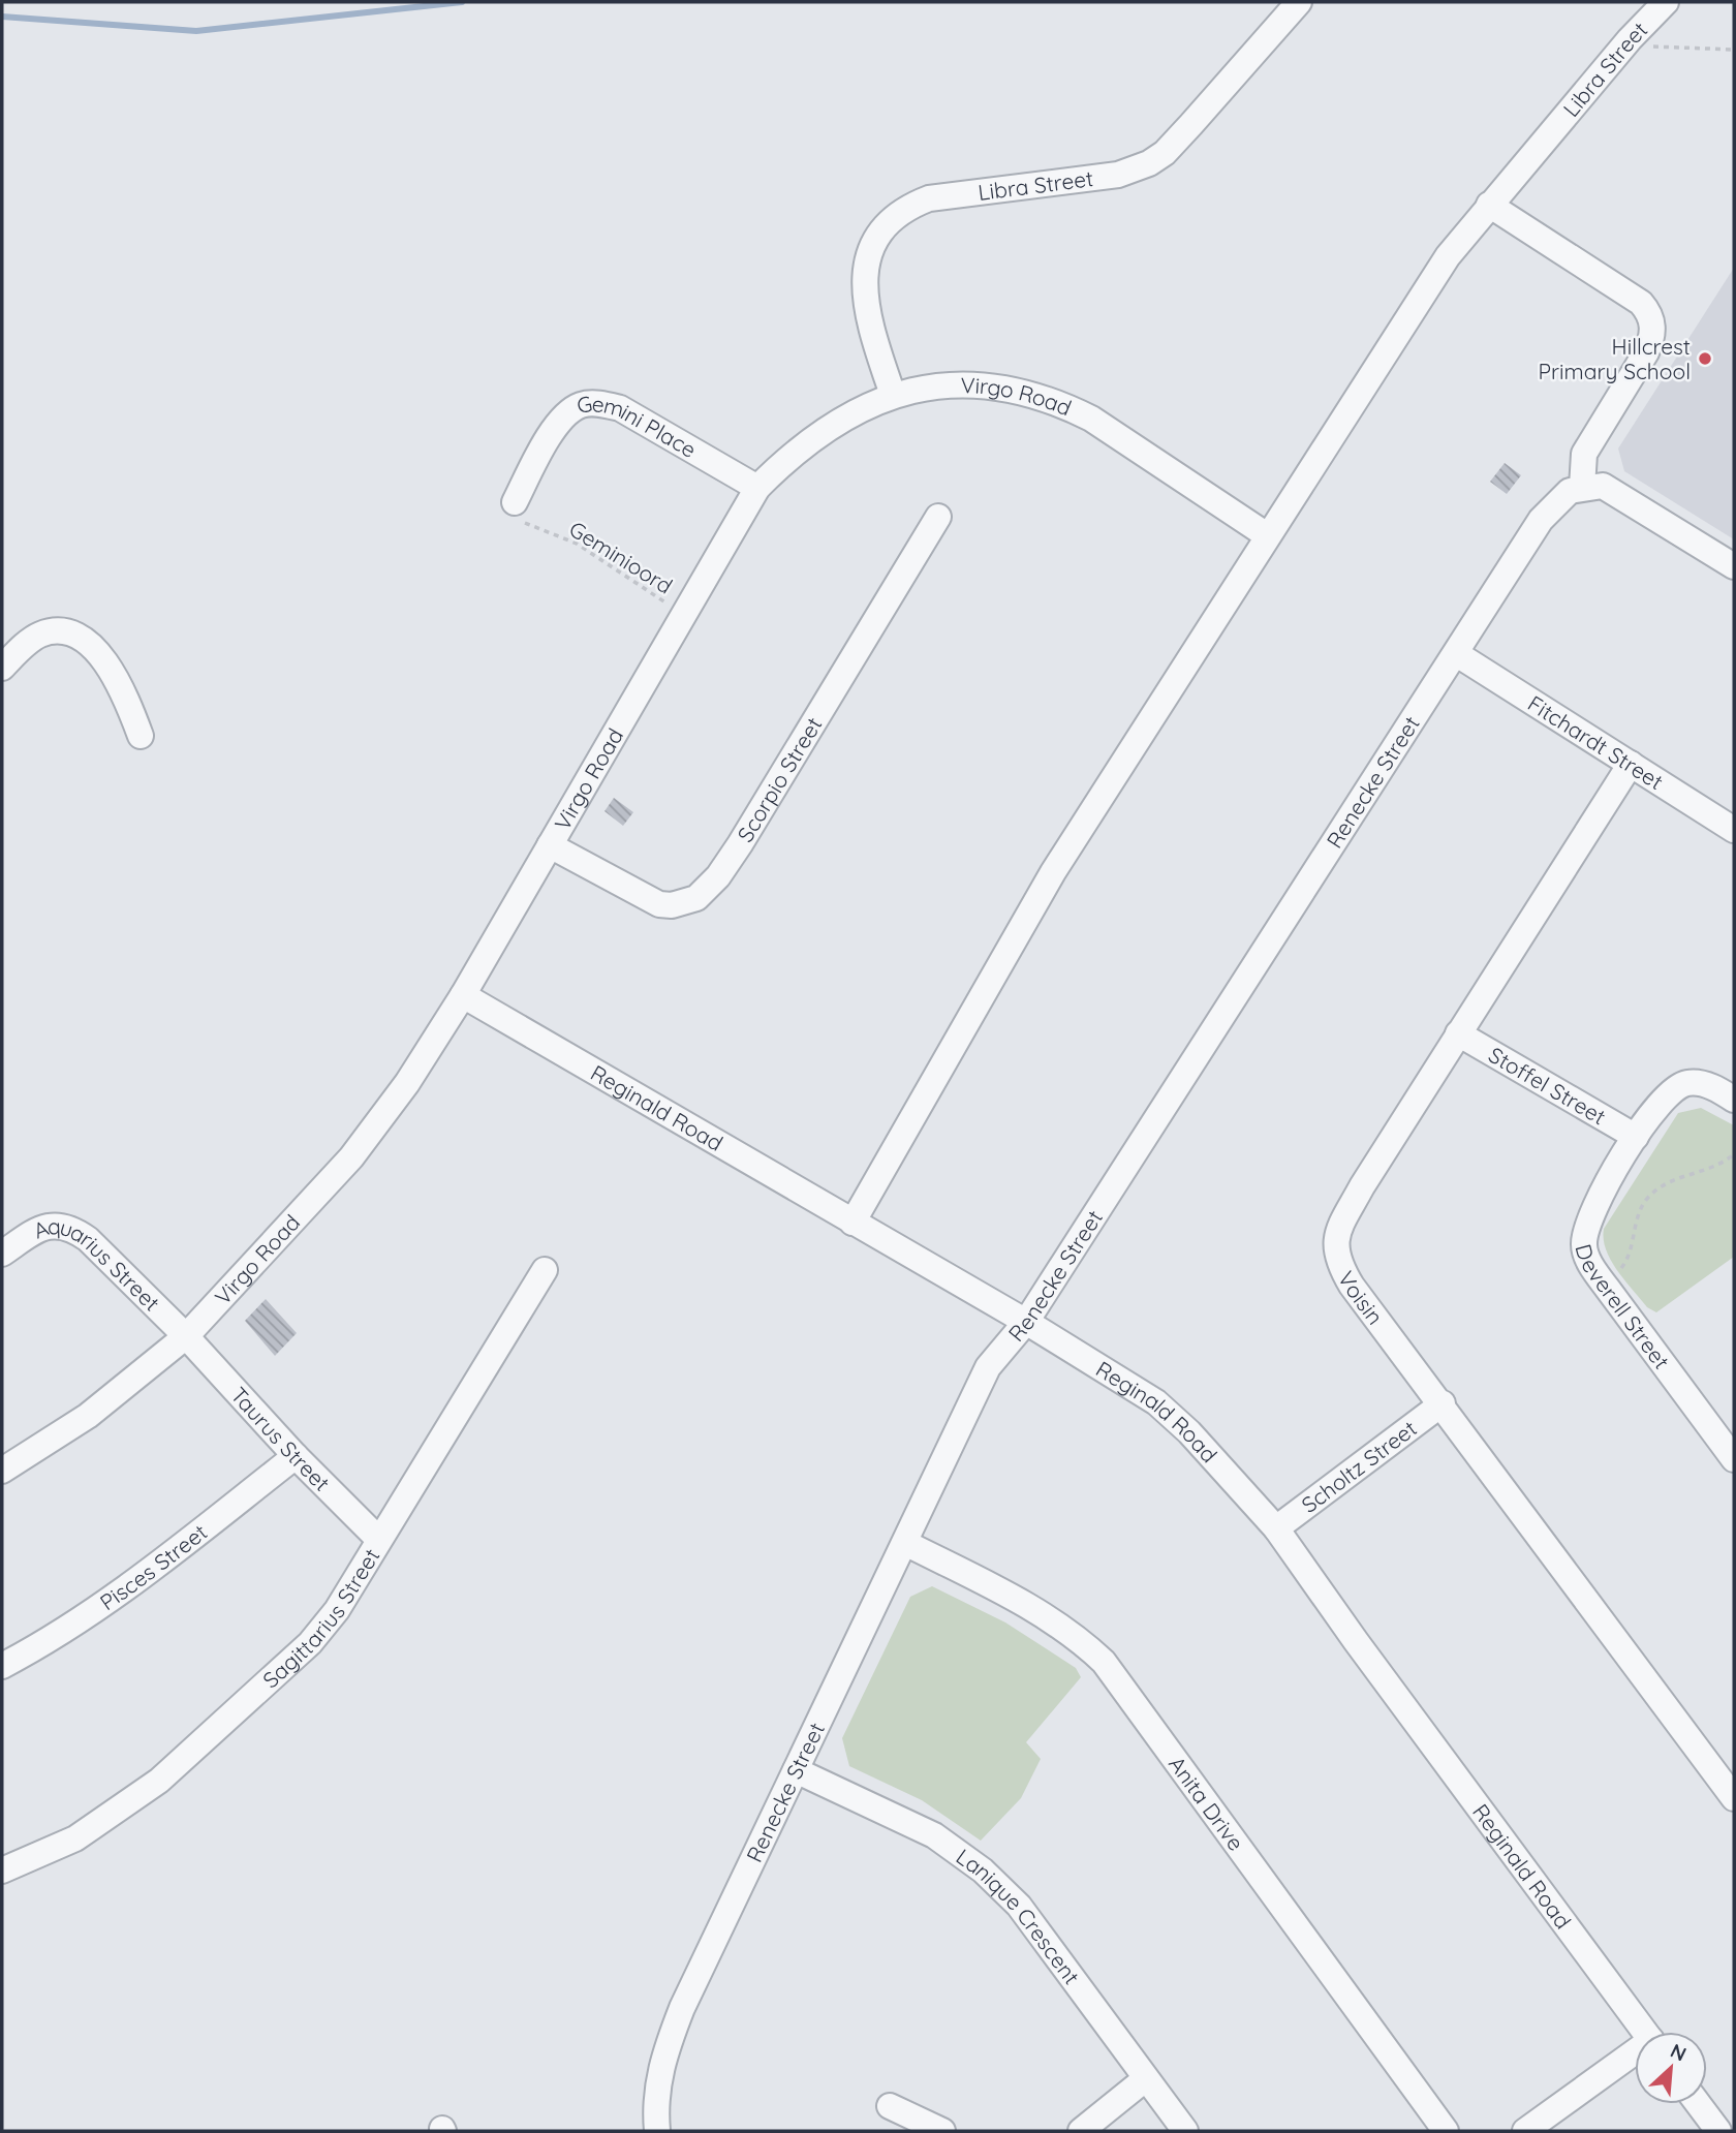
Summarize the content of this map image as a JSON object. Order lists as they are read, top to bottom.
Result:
{
  "streets": {
    "street": [
      "Libra Street",
      "Virgo Road",
      "Gemini Place",
      "Fitchardt Street",
      "Scorpio Street",
      "Renecke Street",
      "Stoffel Street",
      "Reginald Road",
      "Aquarius Street",
      "Voisin",
      "Deverell Street",
      "Taurus Street",
      "Scholtz Street",
      "Pisces Street",
      "Sagittarius Street",
      "Anita Drive",
      "Lanique Crescent"
    ],
    "path": ["Geminioord"]
  },
  "crossings": [
    ["Libra Street", "Virgo Road"],
    ["Libra Street", "Reginald Road"],
    ["Virgo Road", "Gemini Place"],
    ["Virgo Road", "Geminioord"],
    ["Virgo Road", "Scorpio Street"],
    ["Virgo Road", "Reginald Road"],
    ["Virgo Road", "Aquarius Street"],
    ["Virgo Road", "Taurus Street"],
    ["Gemini Place", "Geminioord"],
    ["Fitchardt Street", "Renecke Street"],
    ["Fitchardt Street", "Voisin"],
    ["Renecke Street", "Reginald Road"],
    ["Renecke Street", "Anita Drive"],
    ["Renecke Street", "Lanique Crescent"],
    ["Stoffel Street", "Voisin"],
    ["Stoffel Street", "Deverell Street"],
    ["Reginald Road", "Scholtz Street"],
    ["Aquarius Street", "Taurus Street"],
    ["Voisin", "Scholtz Street"],
    ["Taurus Street", "Pisces Street"],
    ["Taurus Street", "Sagittarius Street"]
  ],
  "places": ["Hillcrest Primary School"],
  "north": "top right"
}
